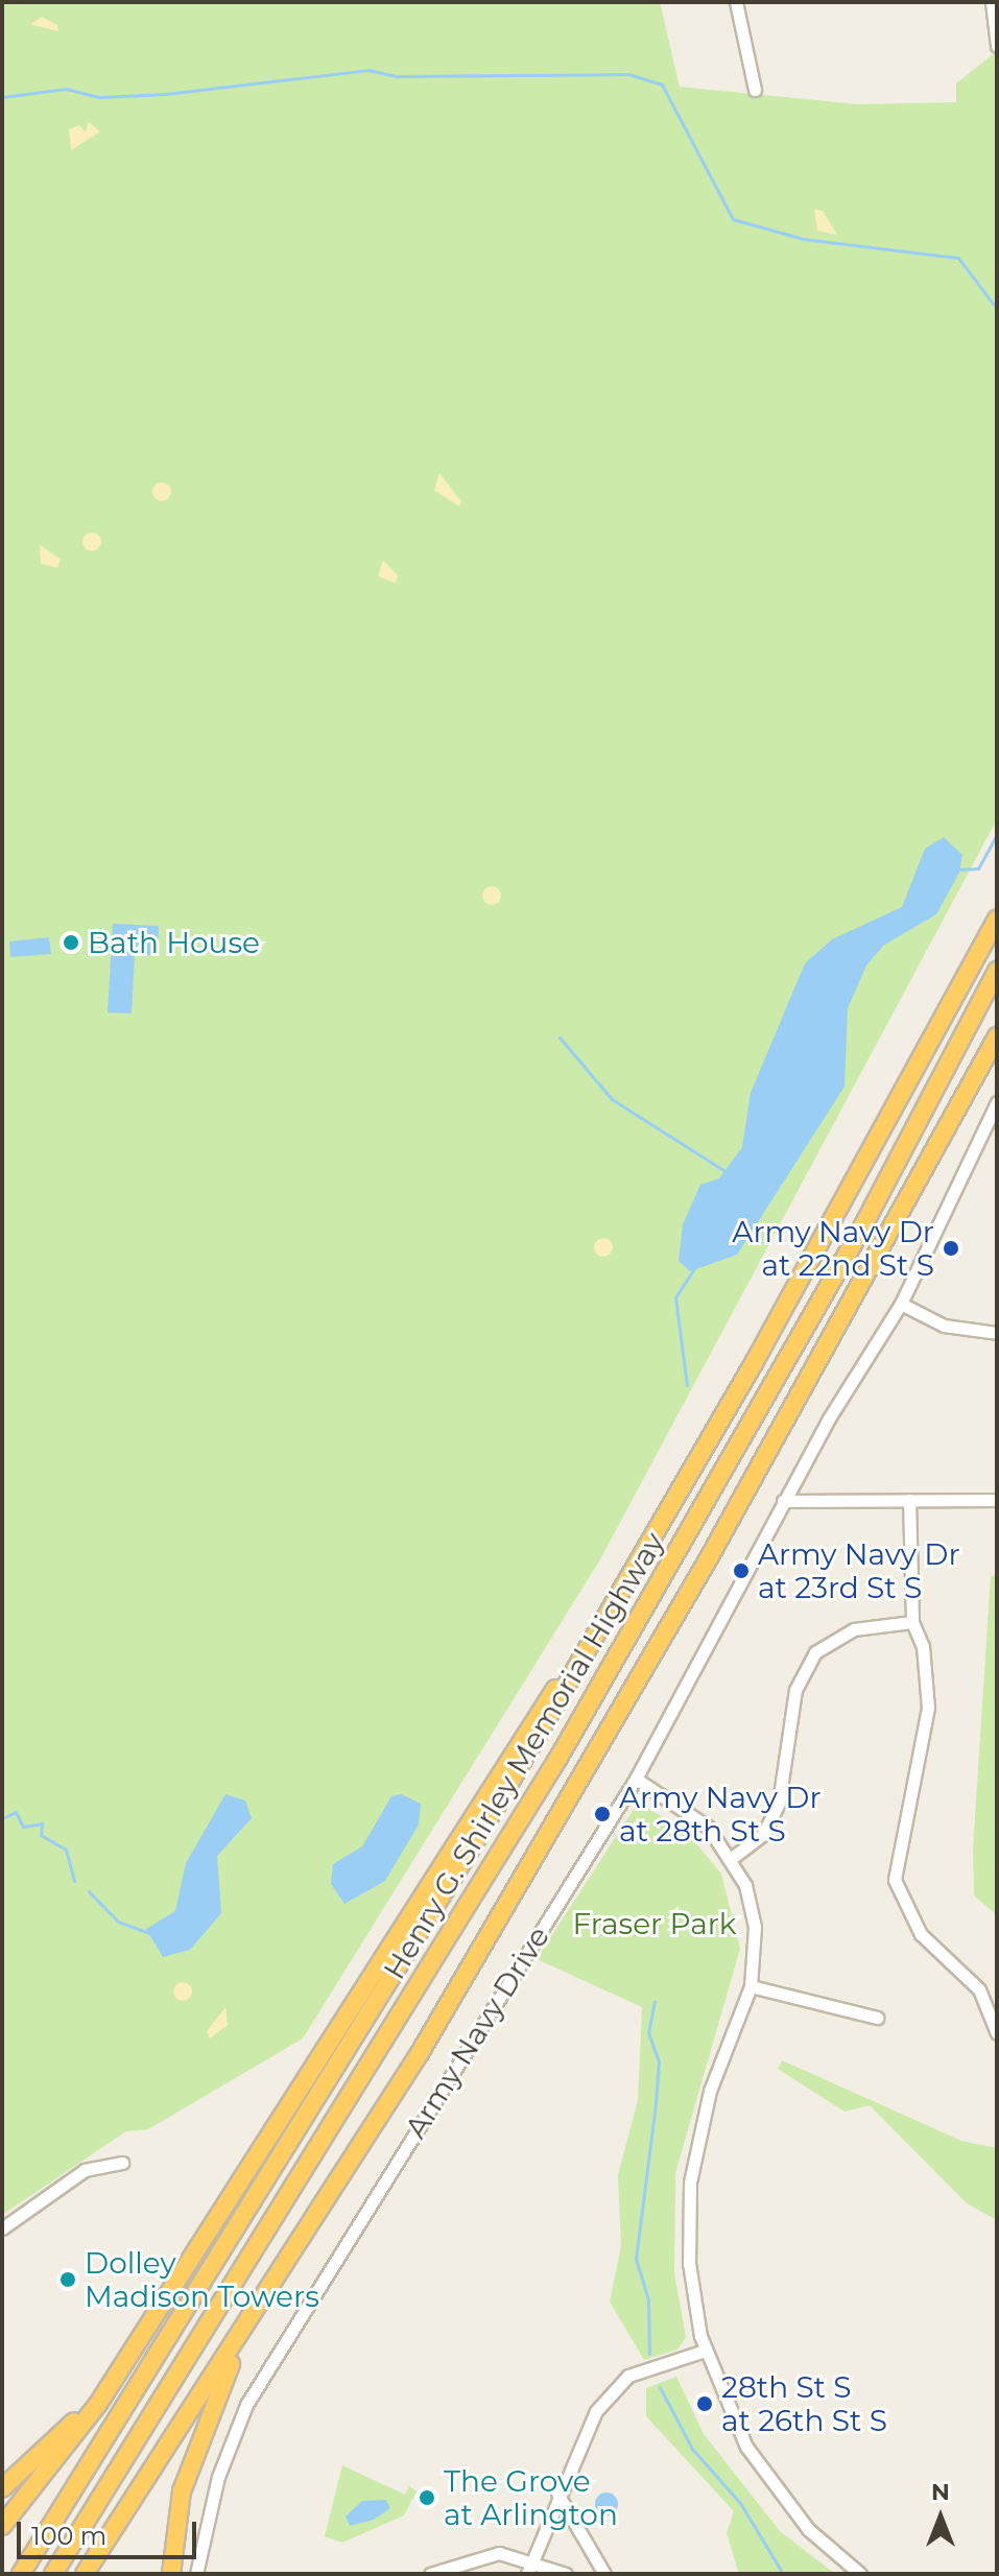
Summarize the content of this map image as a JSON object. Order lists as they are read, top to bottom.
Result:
{
  "streets": {
    "highway": ["Henry G. Shirley Memorial Highway"],
    "street": ["Army Navy Drive"]
  },
  "parks": ["Fraser Park"],
  "places": [
    "Bath House",
    "Army Navy Dr at 22nd St S",
    "Army Navy Dr at 23rd St S",
    "Army Navy Dr at 28th St S",
    "Dolley Madison Towers",
    "28th St S at 26th St S",
    "The Grove at Arlington"
  ],
  "scale_bar": "100 m",
  "north": "top"
}
